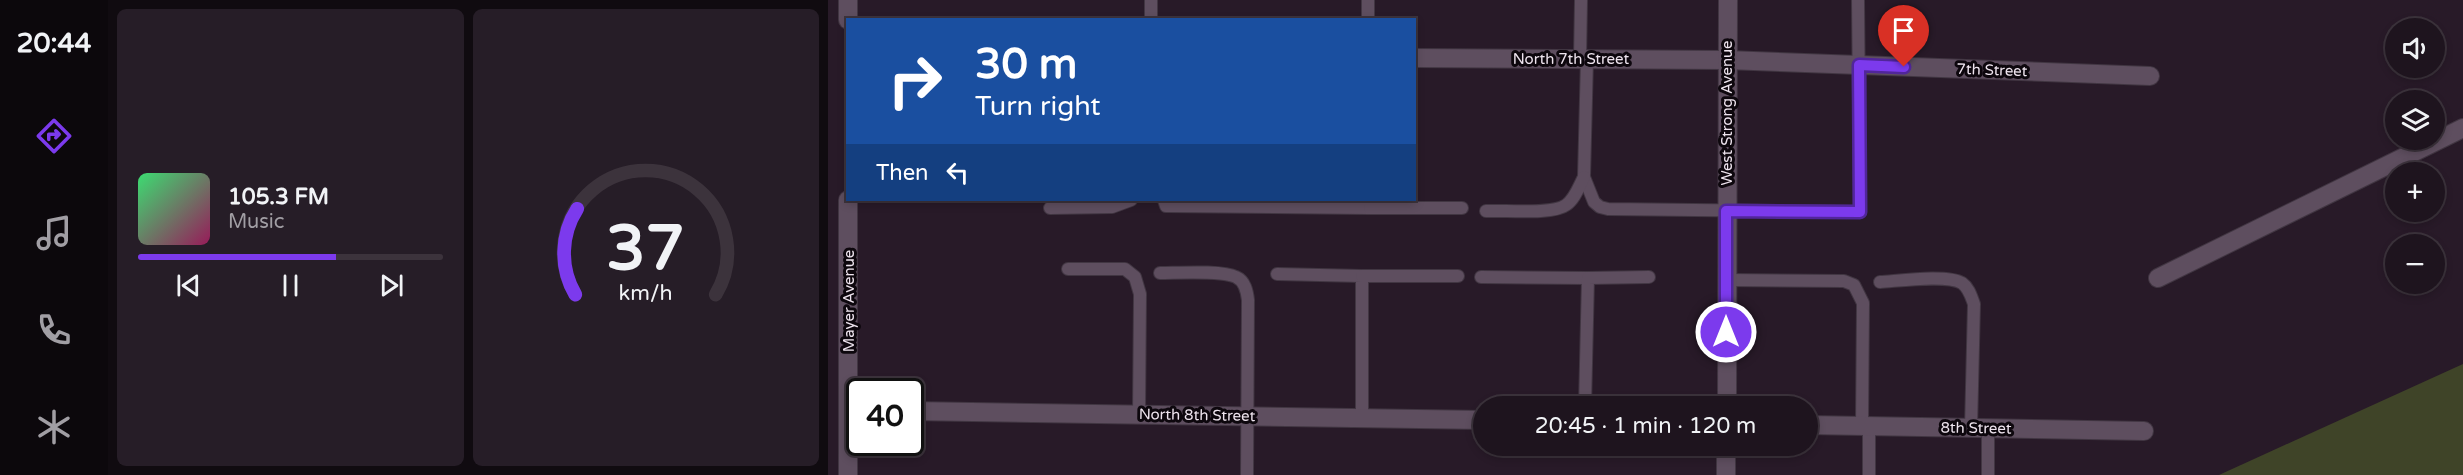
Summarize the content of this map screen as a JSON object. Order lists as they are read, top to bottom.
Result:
{
  "streets": {
    "street": [
      "North 7th Street",
      "7th Street",
      "West Strong Avenue",
      "Mayer Avenue",
      "North 8th Street",
      "8th Street"
    ]
  },
  "crossings": [
    ["North 7th Street", "7th Street"],
    ["North 7th Street", "West Strong Avenue"],
    ["7th Street", "West Strong Avenue"]
  ],
  "page": {
    "tabs": "20:44",
    "map_buttons": ["+", "−"],
    "turn": ["30 m", "Turn right"],
    "then": "Then",
    "song": ["105.3 FM", "Music"],
    "limit": "40",
    "trip": "20:45 · 1 min · 120 m",
    "gauge": ["37", "km/h"]
  }
}
